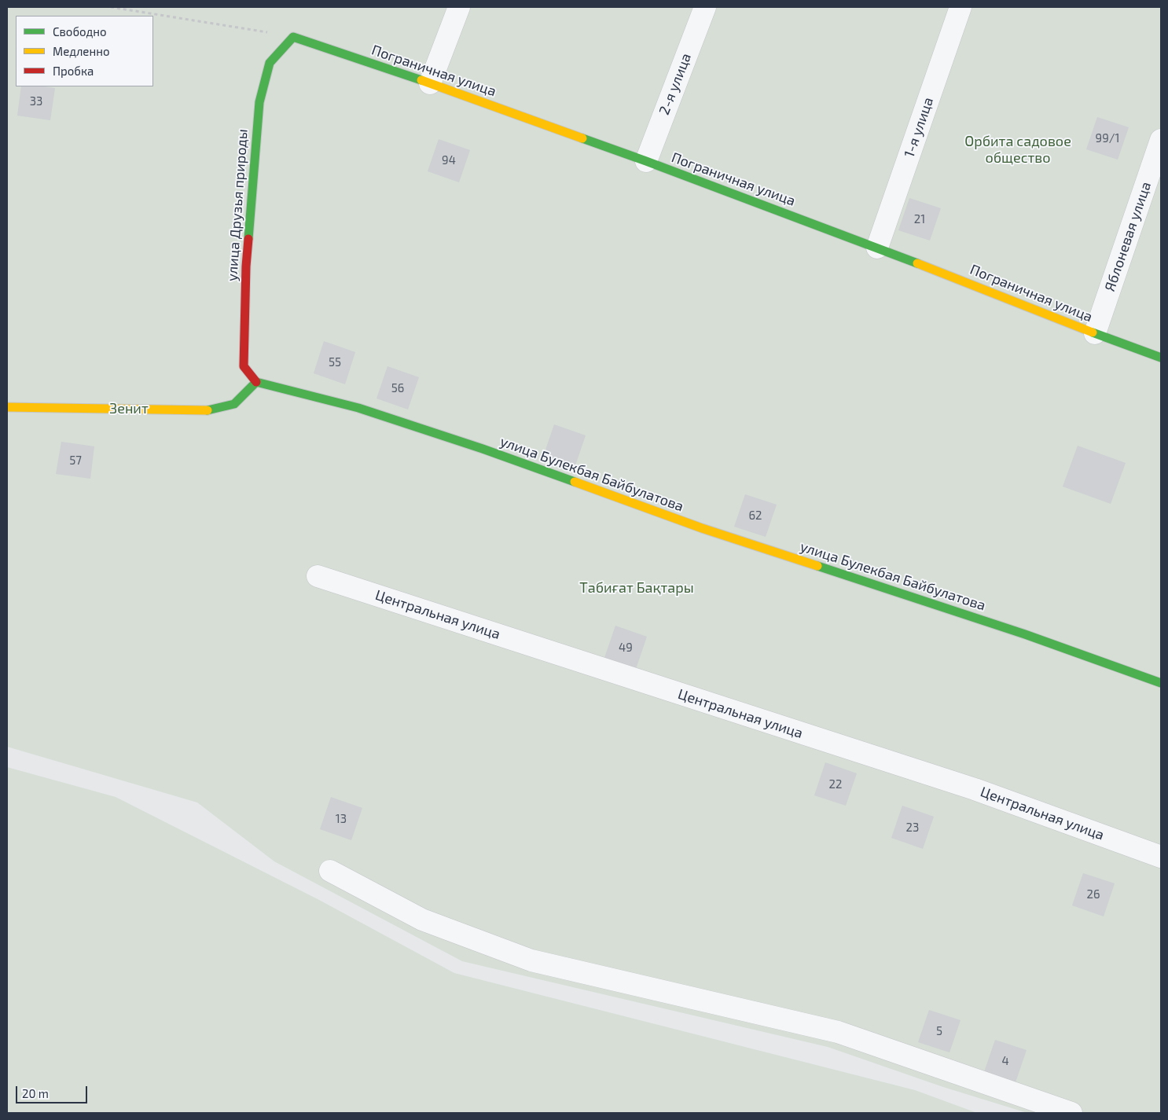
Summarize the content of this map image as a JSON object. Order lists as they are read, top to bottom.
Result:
{
  "streets": {
    "street": [
      "Пограничная улица",
      "2-я улица",
      "1-я улица",
      "улица Друзья природы",
      "Яблоневая улица",
      "улица Булекбая Байбулатова",
      "Центральная улица"
    ]
  },
  "crossings": [
    ["Пограничная улица", "2-я улица"],
    ["Пограничная улица", "1-я улица"],
    ["Пограничная улица", "улица Друзья природы"],
    ["Пограничная улица", "Яблоневая улица"],
    ["улица Друзья природы", "улица Булекбая Байбулатова"]
  ],
  "parks": ["Орбита садовое общество", "Зенит", "Табиғат Бақтары"],
  "house_numbers": [
    "33",
    "99/1",
    "94",
    "21",
    "55",
    "56",
    "57",
    "62",
    "49",
    "22",
    "13",
    "23",
    "26",
    "5",
    "4"
  ],
  "legend": ["Свободно", "Медленно", "Пробка"],
  "scale_bar": "20 m"
}
